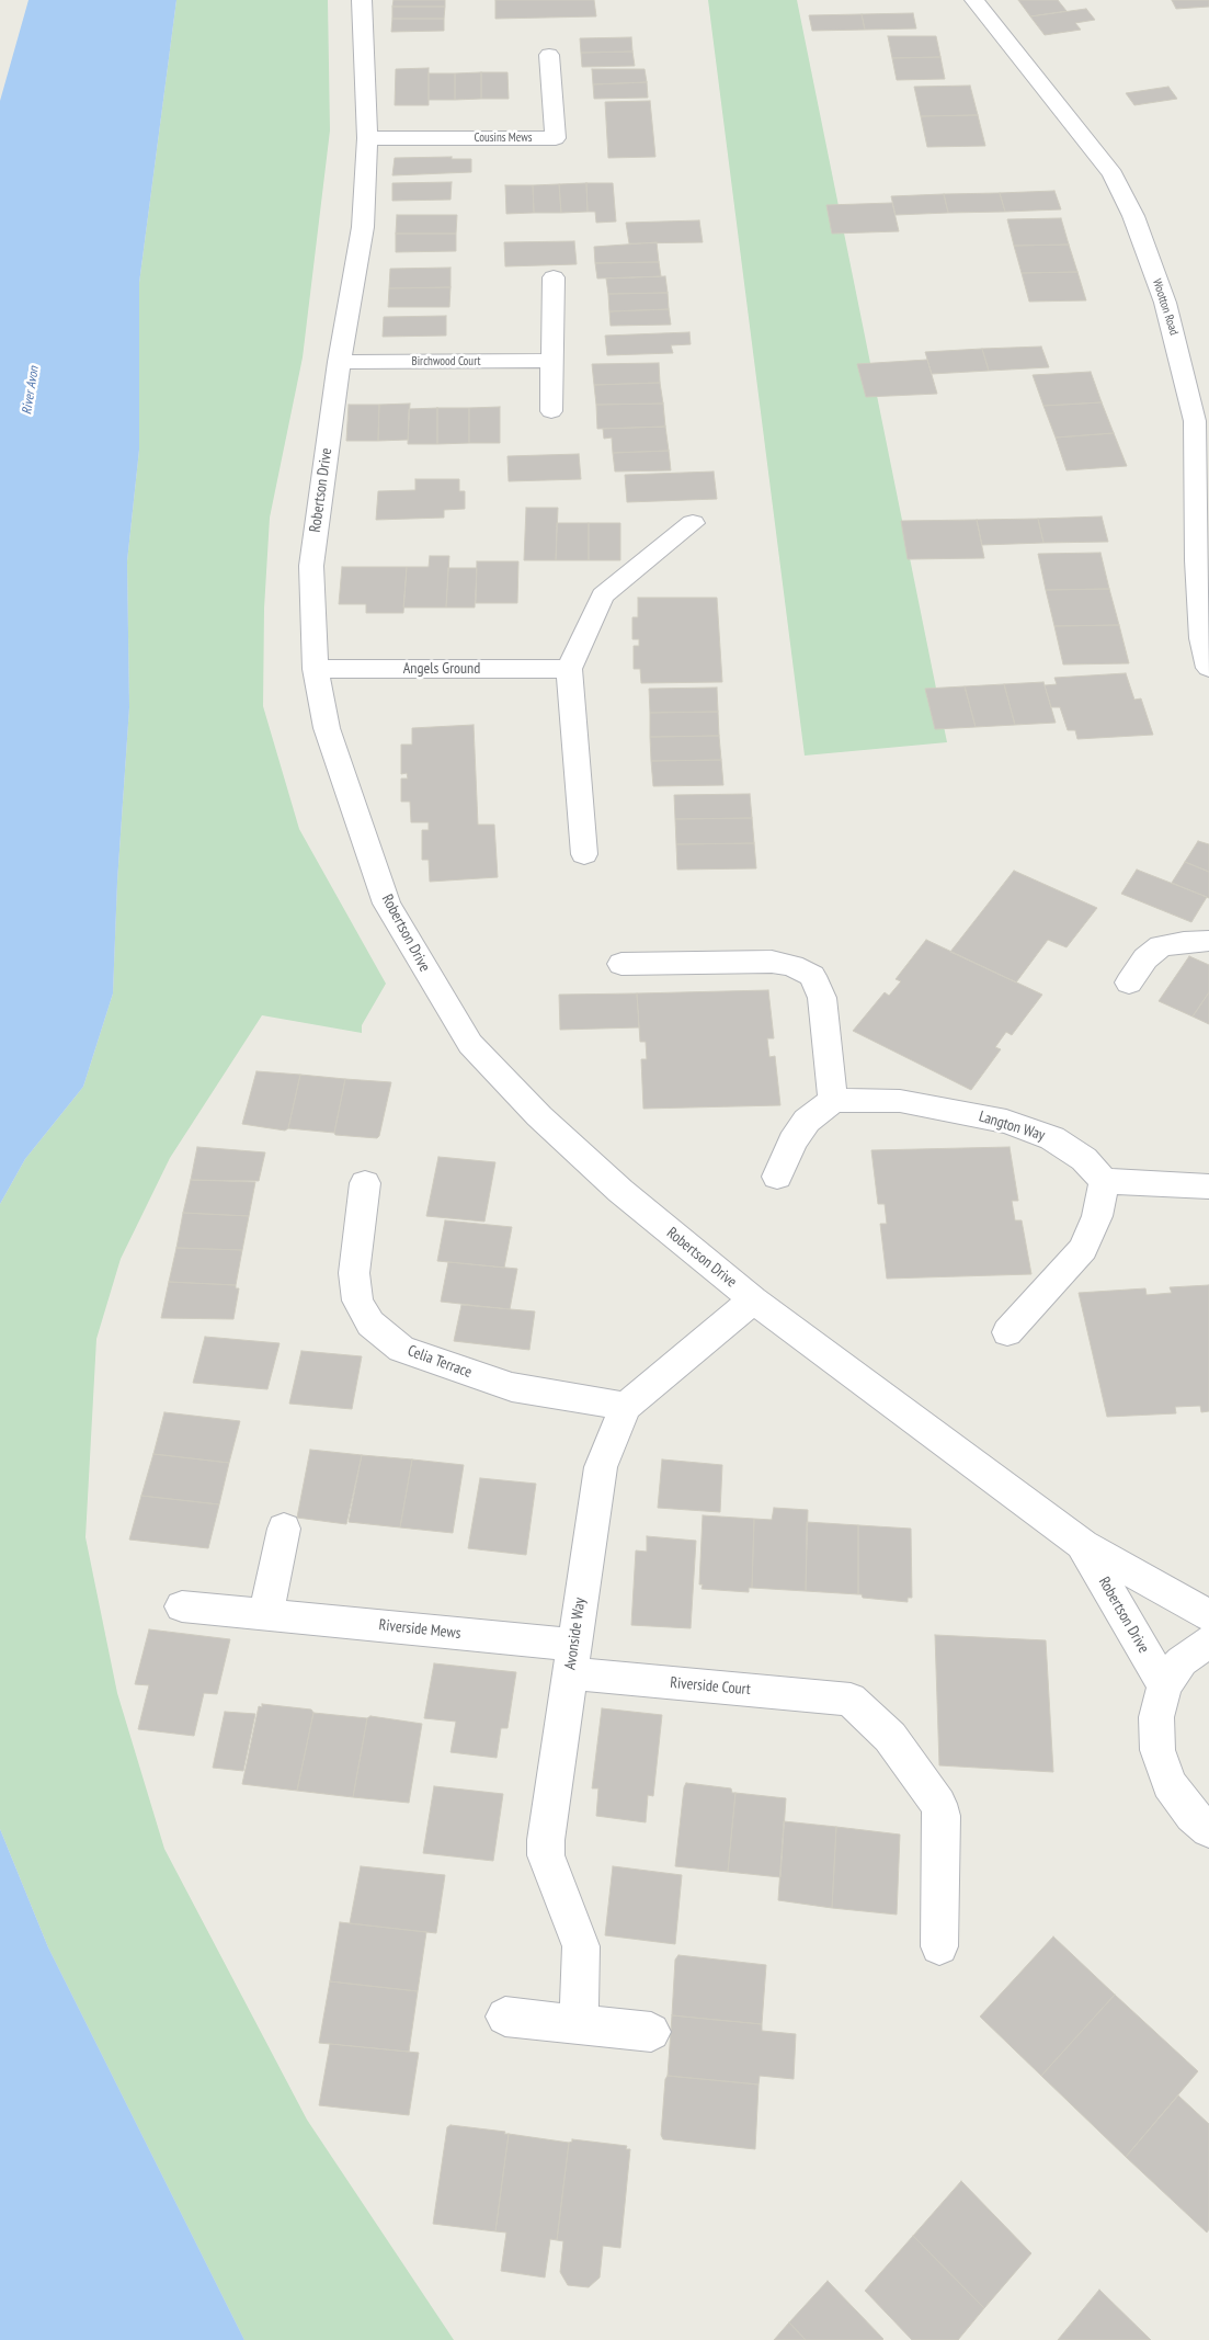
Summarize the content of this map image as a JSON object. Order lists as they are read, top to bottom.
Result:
{
  "streets": {
    "street": [
      "Cousins Mews",
      "Wootton Road",
      "Birchwood Court",
      "Robertson Drive",
      "Angels Ground",
      "Langton Way",
      "Celia Terrace",
      "Riverside Mews",
      "Avonside Way",
      "Riverside Court"
    ]
  },
  "crossings": [
    ["Cousins Mews", "Robertson Drive"],
    ["Birchwood Court", "Robertson Drive"],
    ["Robertson Drive", "Angels Ground"],
    ["Robertson Drive", "Avonside Way"],
    ["Celia Terrace", "Avonside Way"],
    ["Riverside Mews", "Avonside Way"],
    ["Riverside Mews", "Riverside Court"],
    ["Avonside Way", "Riverside Court"]
  ],
  "water": ["River Avon"]
}
